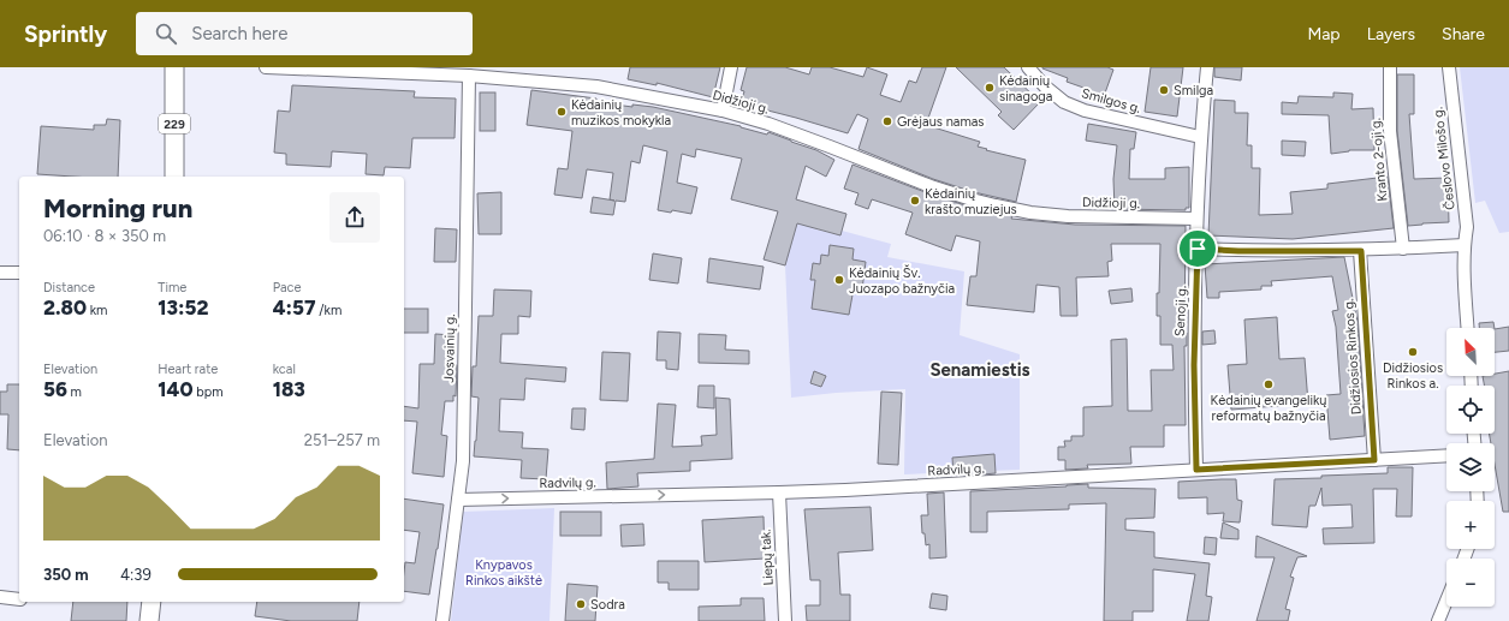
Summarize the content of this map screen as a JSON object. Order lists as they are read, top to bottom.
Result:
{
  "streets": {
    "main road": ["229"],
    "street": [
      "Smilgos g.",
      "Didžioji g.",
      "Česlovo Milošo g.",
      "Kranto 2-oji g.",
      "Senoji g.",
      "Josvainių g.",
      "Didžiosios Rinkos g.",
      "Radvilų g.",
      "Liepų tak."
    ]
  },
  "crossings": [
    ["Smilgos g.", "Senoji g."],
    ["Didžioji g.", "Senoji g."],
    ["Didžioji g.", "Josvainių g."],
    ["Senoji g.", "Radvilų g."],
    ["Josvainių g.", "Radvilų g."],
    ["Didžiosios Rinkos g.", "Radvilų g."],
    ["Radvilų g.", "Liepų tak."]
  ],
  "districts": ["Senamiestis"],
  "parks": ["Knypavos Rinkos aikštė"],
  "places": [
    "Kėdainių sinagoga",
    "Smilga",
    "Kėdainių muzikos mokykla",
    "Grėjaus namas",
    "Kėdainių krašto muziejus",
    "Kėdainių Šv. Juozapo bažnyčia",
    "Didžiosios Rinkos a.",
    "Kėdainių evangelikų reformatų bažnyčia",
    "Sodra"
  ],
  "north": "top left",
  "page": {
    "header": "Sprintly",
    "search": "Search here",
    "nav": ["Map", "Layers", "Share"],
    "heading": ["Morning run", "06:10 · 8 × 350 m"],
    "stats": [
      ["Distance", "2.80 km"],
      ["Time", "13:52"],
      ["Pace", "4:57 /km"],
      ["Elevation", "56 m"],
      ["Heart rate", "140 bpm"],
      ["kcal", "183"]
    ],
    "map_buttons": ["+", "−"],
    "chart": ["Elevation", "251–257 m"],
    "list": [
      {
        "name": "350 m",
        "note": "4:39"
      }
    ]
  }
}
